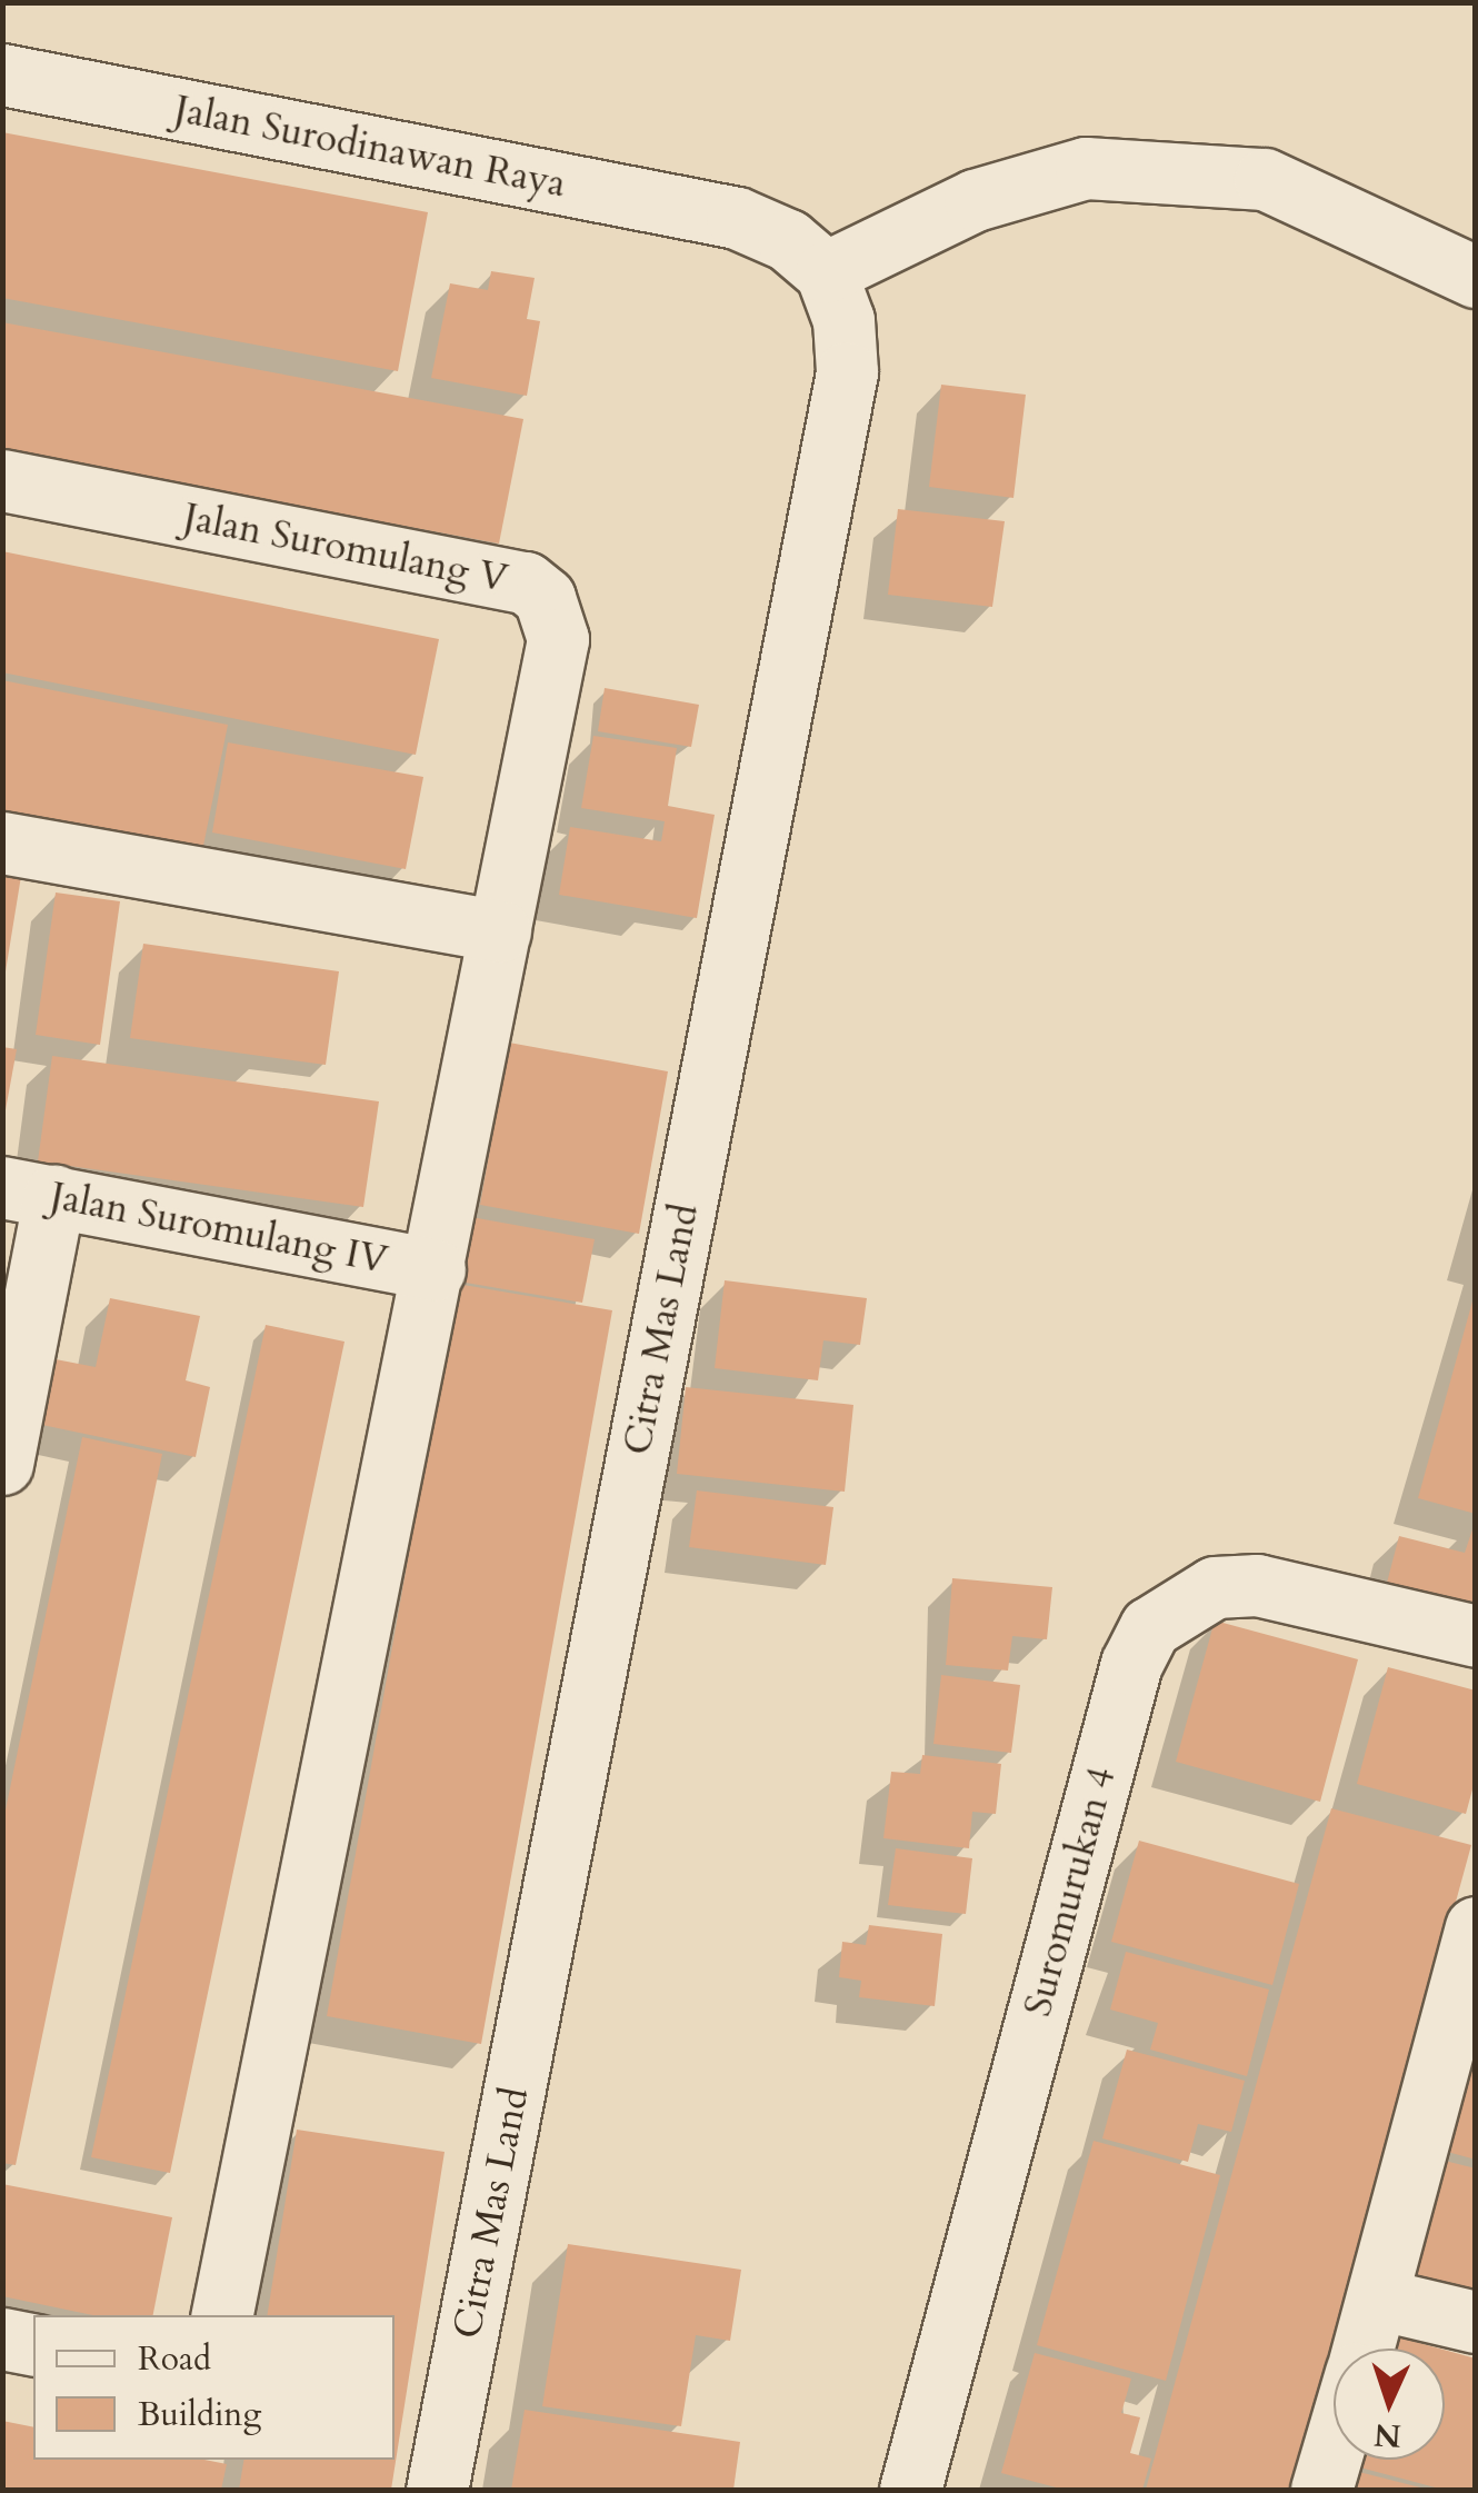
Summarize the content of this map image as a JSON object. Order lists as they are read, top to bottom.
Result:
{
  "streets": {
    "street": [
      "Jalan Surodinawan Raya",
      "Jalan Suromulang V",
      "Jalan Suromulang IV",
      "Citra Mas Land",
      "Suromurukan 4"
    ]
  },
  "crossings": [
    ["Jalan Surodinawan Raya", "Citra Mas Land"],
    ["Jalan Suromulang V", "Jalan Suromulang IV"]
  ],
  "legend": ["Road", "Building"],
  "north": "bottom"
}
